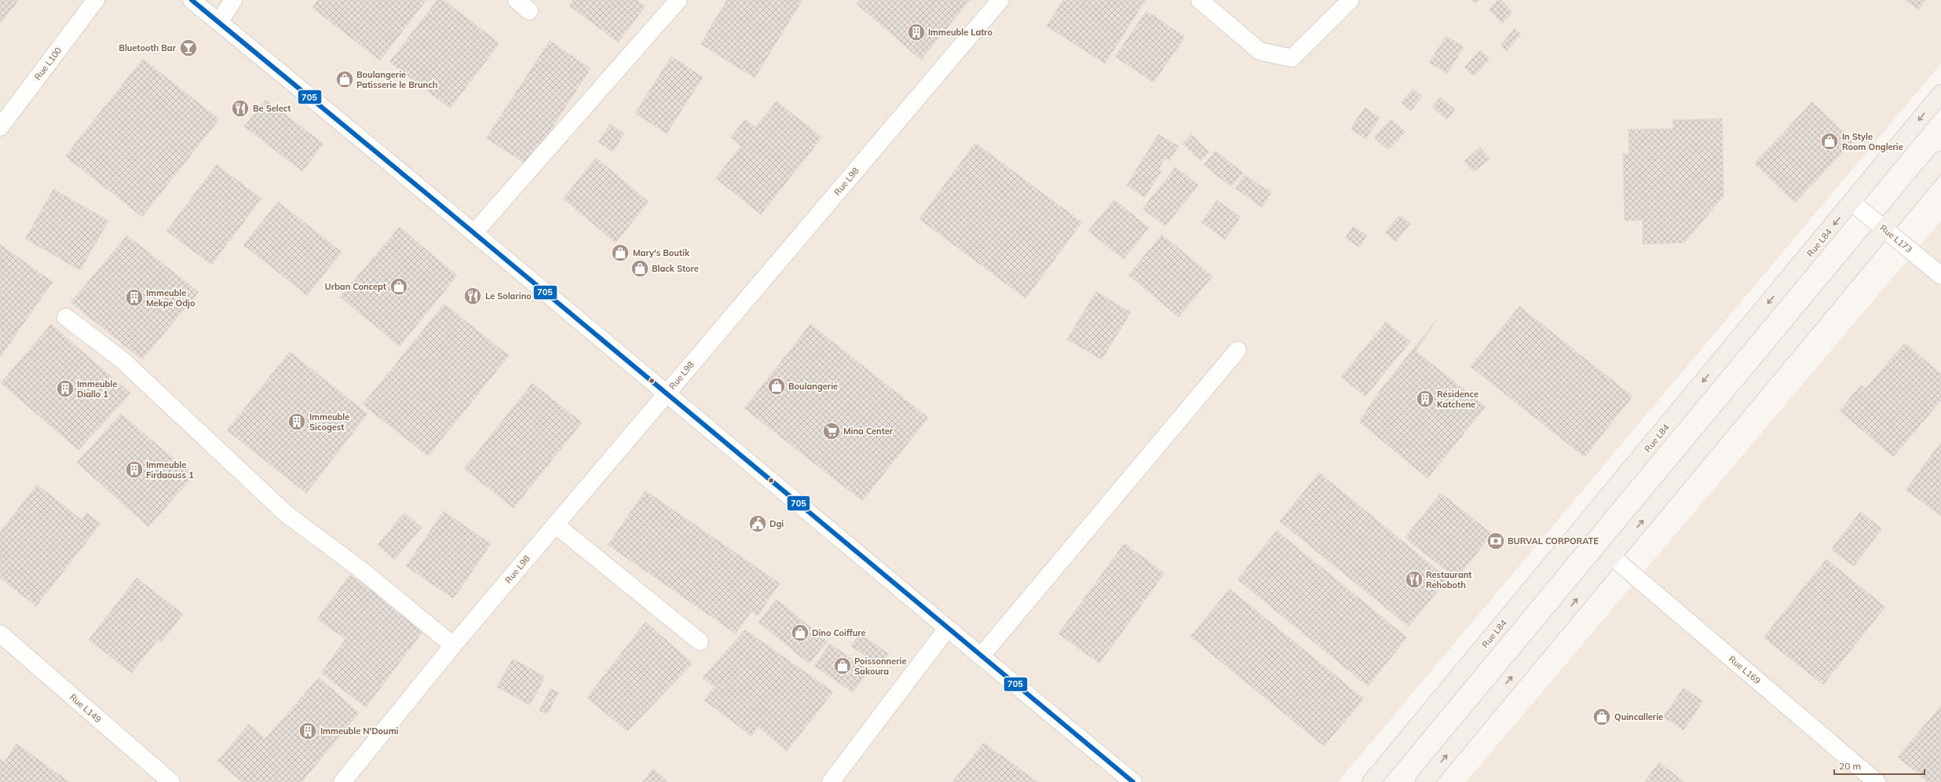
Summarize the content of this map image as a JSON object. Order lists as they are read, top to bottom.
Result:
{
  "streets": {
    "main road": ["Rue L84"],
    "street": [
      "Rue L100",
      "Rue L98",
      "Rue L173",
      "Rue L169",
      "Rue L149"
    ]
  },
  "crossings": [
    ["Rue L173", "Rue L84"]
  ],
  "places": {
    "building": [
      "Immeuble Latro",
      "Immeuble Mekpe Odjo",
      "Immeuble Diallo 1",
      "Résidence Katchene",
      "Immeuble Sicogest",
      "Immeuble Firdaouss 1",
      "Immeuble N'Doumi"
    ],
    "bar": ["Bluetooth Bar"],
    "shop": [
      "Boulangerie Patisserie le Brunch",
      "In Style Room Onglerie",
      "Mary's Boutik",
      "Black Store",
      "Urban Concept",
      "Boulangerie",
      "Dino Coiffure",
      "Poissonnerie Sakoura",
      "Quincallerie"
    ],
    "restaurant": ["Be Select", "Le Solarino", "Restaurant Rehoboth"],
    "supermarket": ["Mina Center"],
    "public building": ["Dgi"],
    "bank": ["BURVAL CORPORATE"]
  },
  "lines": ["transit line 705"],
  "scale_bar": "20 m"
}
